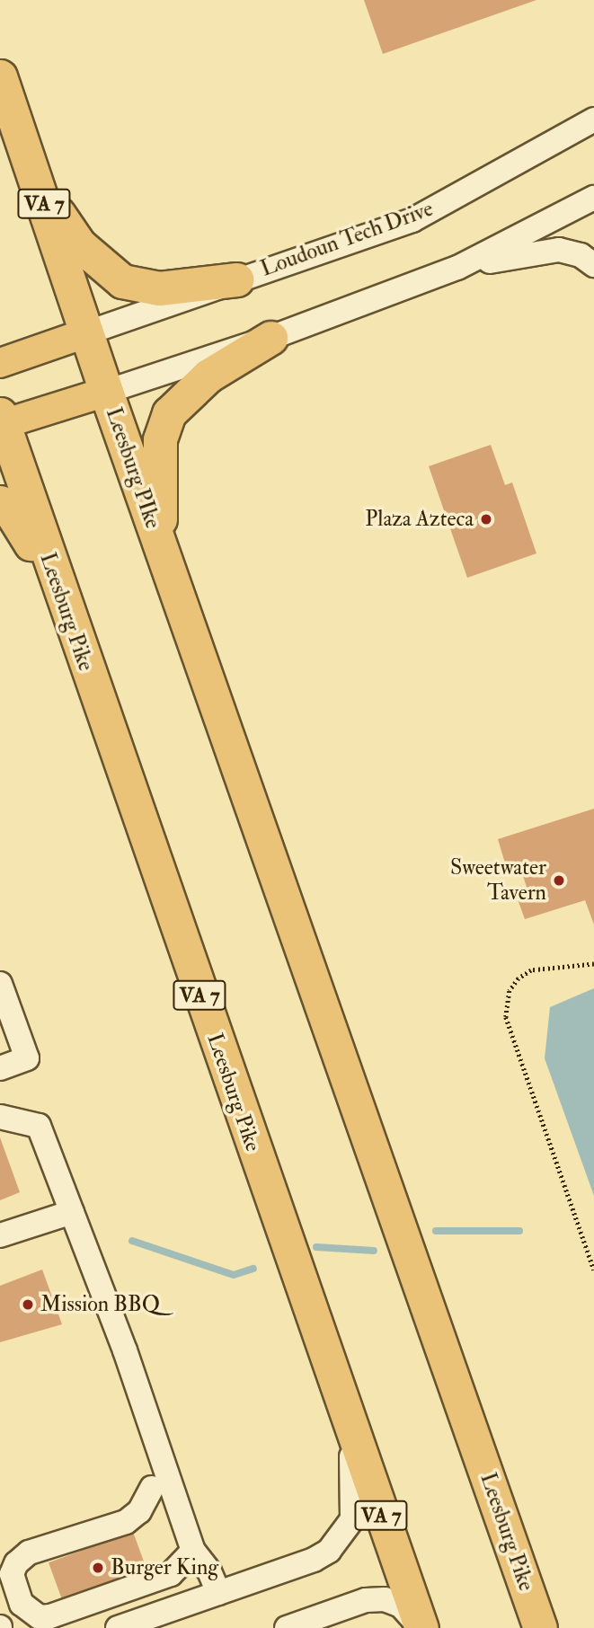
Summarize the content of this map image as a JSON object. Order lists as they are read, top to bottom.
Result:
{
  "streets": {
    "highway": ["VA 7", "Leesburg PIke", "Leesburg Pike"],
    "street": ["Loudoun Tech Drive"]
  },
  "crossings": [
    ["Loudoun Tech Drive", "Leesburg Pike"],
    ["Leesburg PIke", "Leesburg Pike"]
  ],
  "places": [
    "Plaza Azteca",
    "Sweetwater Tavern",
    "Mission BBQ",
    "Burger King"
  ]
}
